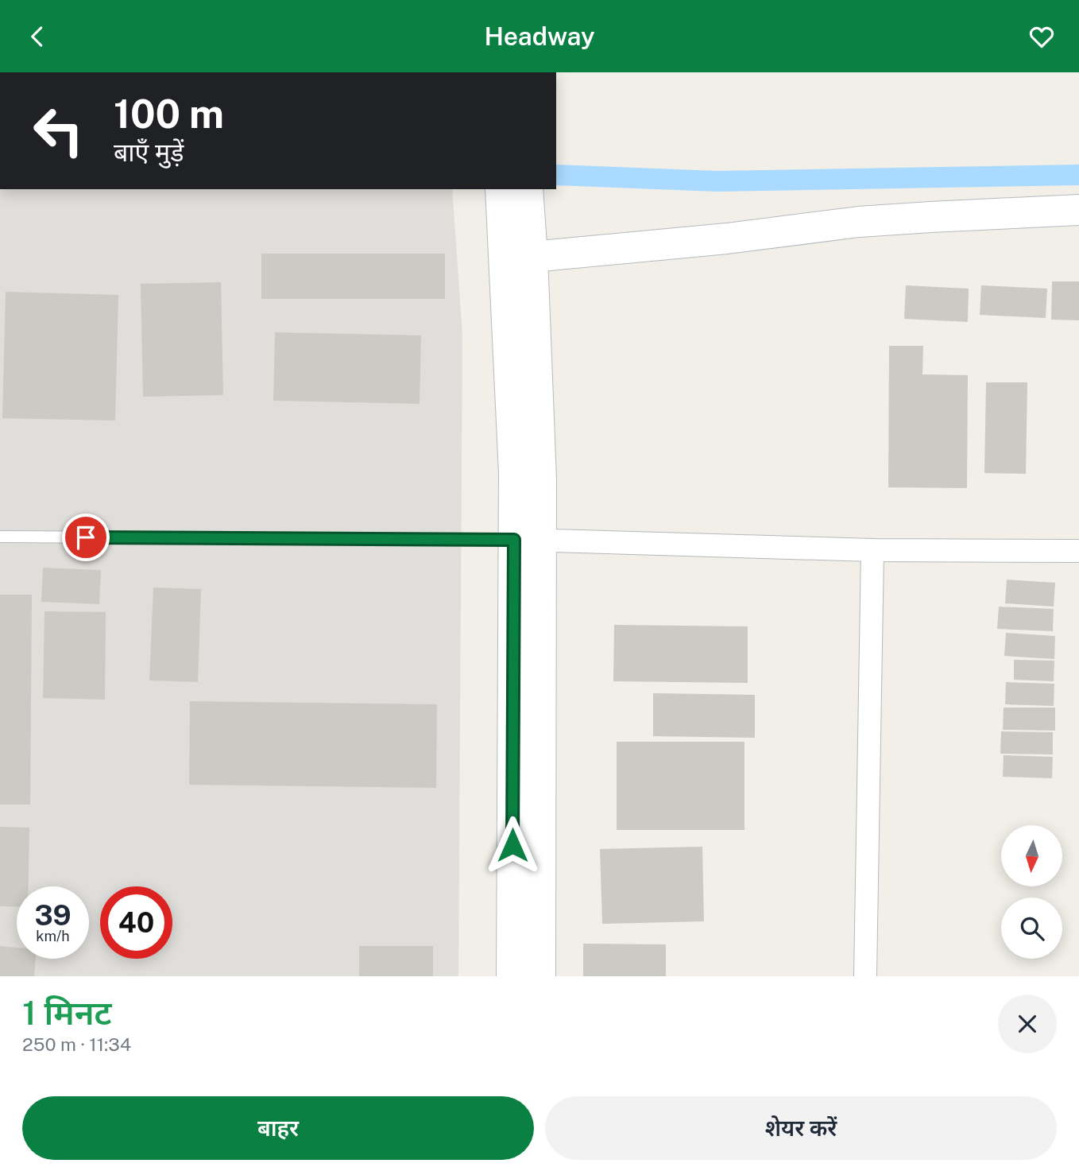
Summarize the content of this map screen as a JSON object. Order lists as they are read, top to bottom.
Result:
{
  "north": "bottom",
  "page": {
    "header": "Headway",
    "turn": ["100 m", "बाएँ मुड़ें"],
    "speed": "39 km/h",
    "limit": "40",
    "heading": ["1 मिनट", "250 m · 11:34"],
    "buttons": ["बाहर", "शेयर करें"]
  }
}
